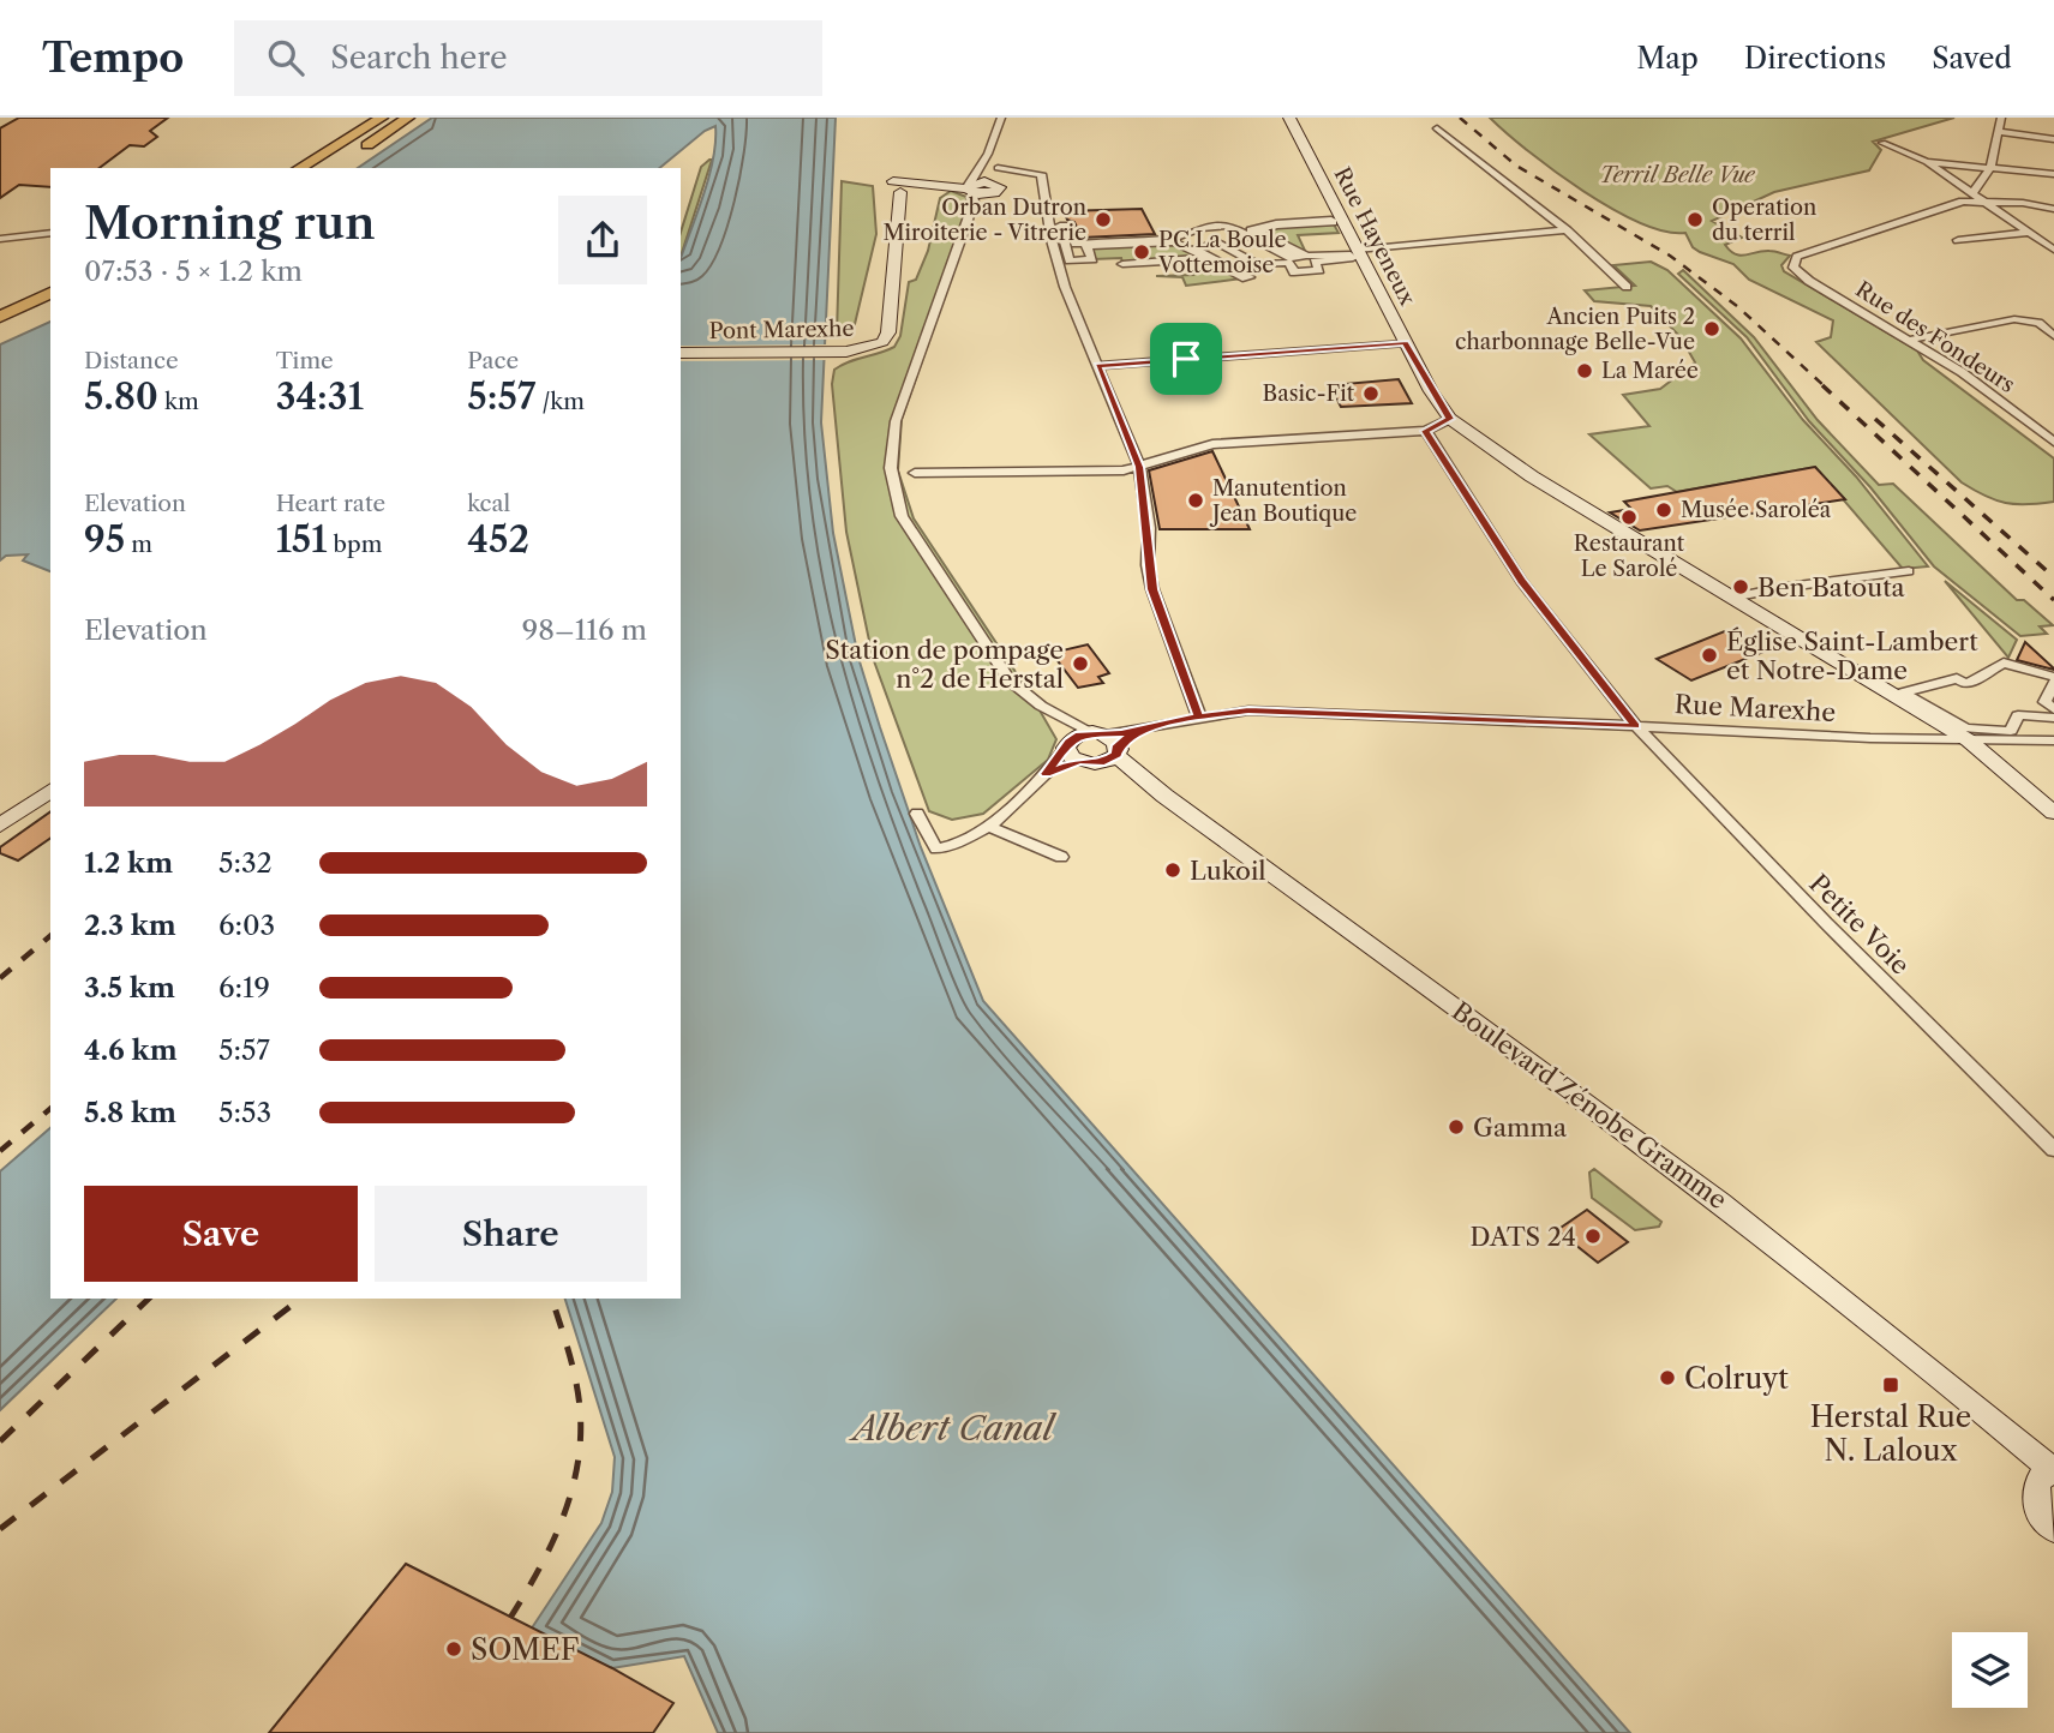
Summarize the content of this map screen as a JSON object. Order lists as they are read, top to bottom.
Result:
{
  "streets": {
    "street": [
      "Rue Hayeneux",
      "Pont Marexhe",
      "Rue des Fondeurs",
      "Rue Marexhe",
      "Petite Voie",
      "Boulevard Zénobe Gramme"
    ]
  },
  "crossings": [
    ["Rue Marexhe", "Petite Voie"],
    ["Rue Marexhe", "Boulevard Zénobe Gramme"]
  ],
  "water": ["Albert Canal"],
  "parks": ["Terril Belle Vue"],
  "places": {
    "other": [
      "Orban Dutron Miroiterie - Vitrerie",
      "Operation du terril",
      "PC La Boule Vottemoise",
      "Ancien Puits 2 charbonnage Belle-Vue",
      "La Marée",
      "Basic-Fit",
      "Manutention Jean Boutique",
      "Musée Saroléa",
      "Restaurant Le Sarolé",
      "Ben Batouta",
      "Église Saint-Lambert et Notre-Dame",
      "Station de pompage n°2 de Herstal",
      "Lukoil",
      "Gamma",
      "DATS 24",
      "Colruyt",
      "SOMEF"
    ],
    "transit": ["Herstal Rue N. Laloux"]
  },
  "page": {
    "header": "Tempo",
    "search": "Search here",
    "nav": ["Map", "Directions", "Saved"],
    "heading": ["Morning run", "07:53 · 5 × 1.2 km"],
    "stats": [
      ["Distance", "5.80 km"],
      ["Time", "34:31"],
      ["Pace", "5:57 /km"],
      ["Elevation", "95 m"],
      ["Heart rate", "151 bpm"],
      ["kcal", "452"]
    ],
    "chart": ["Elevation", "98–116 m"],
    "list": [
      {
        "name": "1.2 km",
        "note": "5:32"
      },
      {
        "name": "2.3 km",
        "note": "6:03"
      },
      {
        "name": "3.5 km",
        "note": "6:19"
      },
      {
        "name": "4.6 km",
        "note": "5:57"
      },
      {
        "name": "5.8 km",
        "note": "5:53"
      }
    ],
    "buttons": ["Save", "Share"]
  }
}
